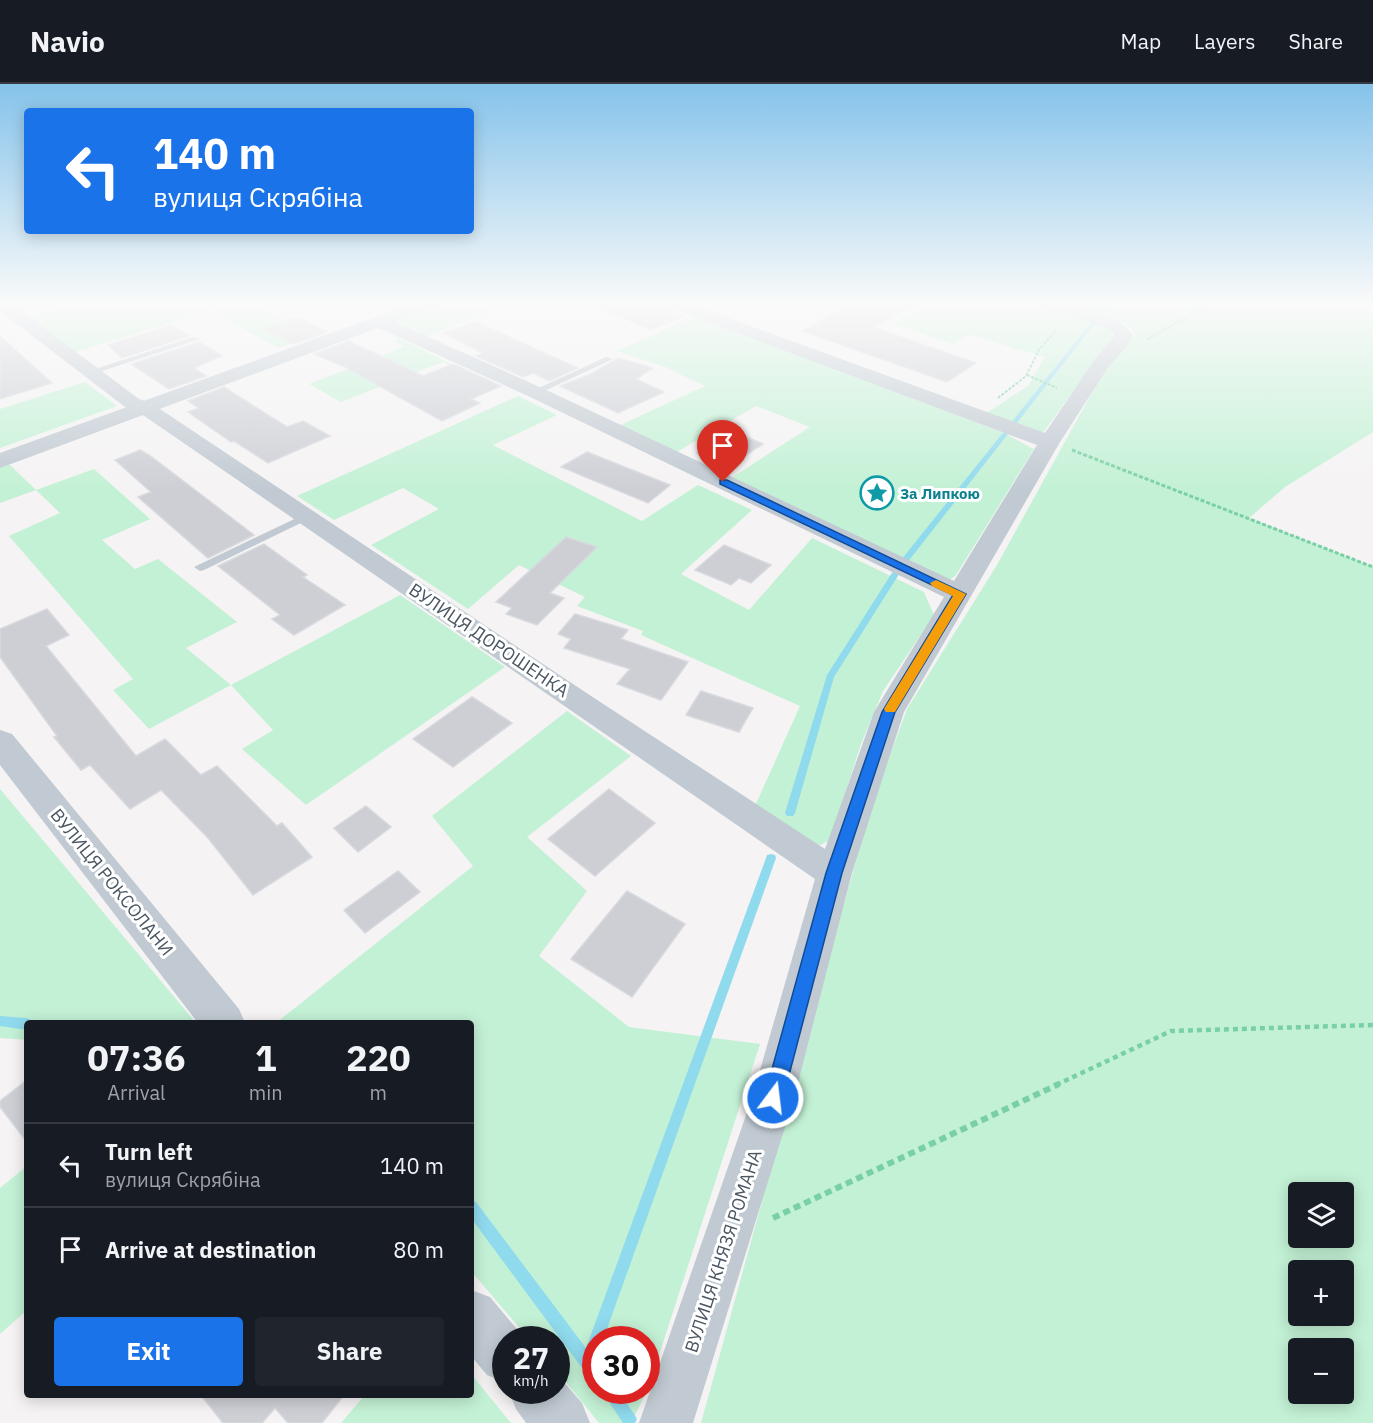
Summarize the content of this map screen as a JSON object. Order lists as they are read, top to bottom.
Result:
{
  "streets": {
    "street": ["ВУЛИЦЯ ДОРОШЕНКА", "ВУЛИЦЯ РОКСОЛАНИ", "ВУЛИЦЯ КНЯЗЯ РОМАНА"]
  },
  "crossings": [
    ["ВУЛИЦЯ ДОРОШЕНКА", "ВУЛИЦЯ КНЯЗЯ РОМАНА"]
  ],
  "places": {
    "place": ["За Липкою"]
  },
  "page": {
    "header": "Navio",
    "nav": ["Map", "Layers", "Share"],
    "turn": ["140 m", "вулиця Скрябіна"],
    "eta": [
      "07:36",
      "Arrival",
      "1",
      "min",
      "220",
      "m"
    ],
    "list": [
      {
        "name": "Turn left",
        "note": "вулиця Скрябіна",
        "value": "140 m"
      },
      {
        "name": "Arrive at destination",
        "value": "80 m"
      }
    ],
    "map_buttons": ["+", "−"],
    "buttons": ["Exit", "Share"],
    "speed": "27 km/h",
    "limit": "30"
  }
}
